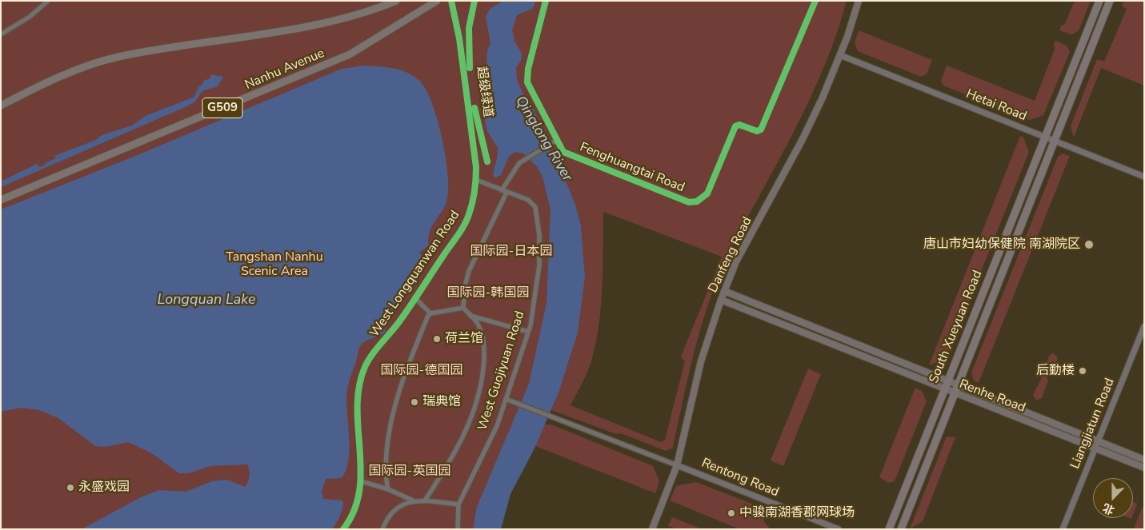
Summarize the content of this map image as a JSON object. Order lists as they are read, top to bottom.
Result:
{
  "streets": {
    "highway": ["Nanhu Avenue", "G509"],
    "main road": ["Danfeng Road", "South Xueyuan Road", "Renhe Road"],
    "street": [
      "Hetai Road",
      "Fenghuangtai Road",
      "West Longquanwan Road",
      "West Guojiyuan Road",
      "Liangjiatun Road",
      "Rentong Road"
    ],
    "cycle path": ["超级绿道"]
  },
  "crossings": [
    ["Hetai Road", "Danfeng Road"],
    ["Hetai Road", "South Xueyuan Road"],
    ["Danfeng Road", "Renhe Road"],
    ["Danfeng Road", "Rentong Road"],
    ["West Longquanwan Road", "West Guojiyuan Road"],
    ["South Xueyuan Road", "Renhe Road"],
    ["Renhe Road", "Liangjiatun Road"]
  ],
  "water": ["Qinglong River", "Longquan Lake"],
  "parks": [
    "国际园-日本园",
    "Tangshan Nanhu Scenic Area",
    "国际园-韩国园",
    "国际园-德国园",
    "国际园-英国园"
  ],
  "places": [
    "唐山市妇幼保健院 南湖院区",
    "荷兰馆",
    "后勤楼",
    "瑞典馆",
    "永盛戏园",
    "中骏南湖香郡网球场"
  ],
  "north": "bottom"
}
